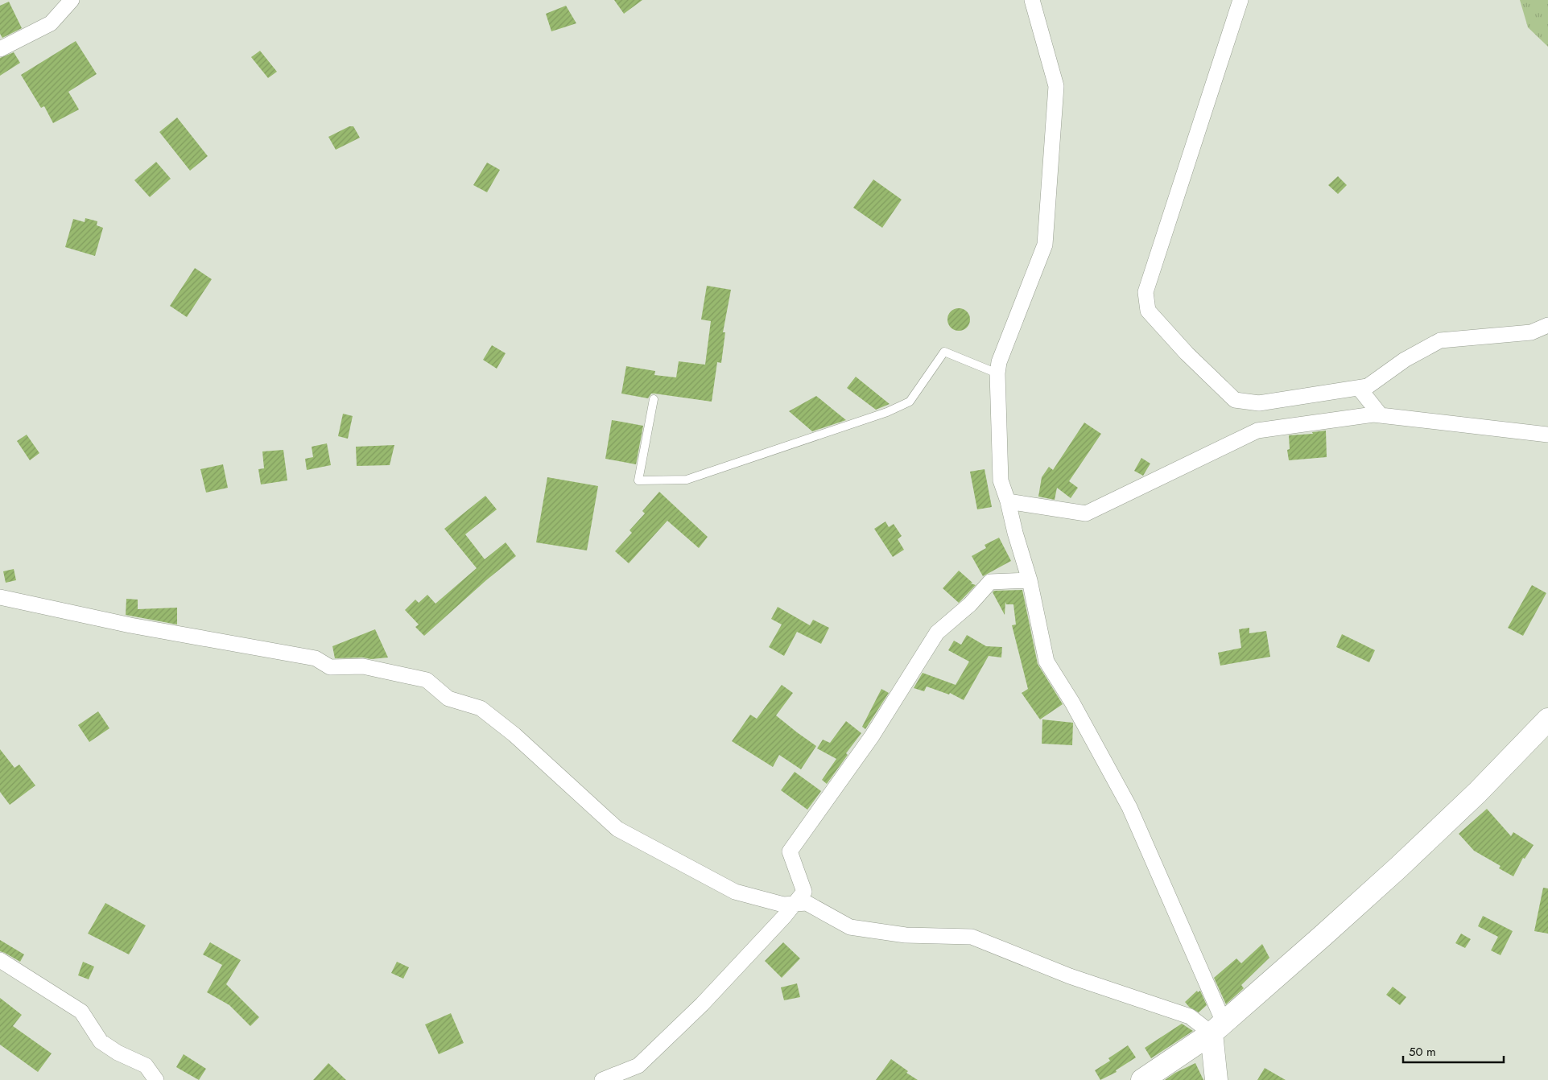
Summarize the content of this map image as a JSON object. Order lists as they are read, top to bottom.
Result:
{
  "scale_bar": "50 m"
}
